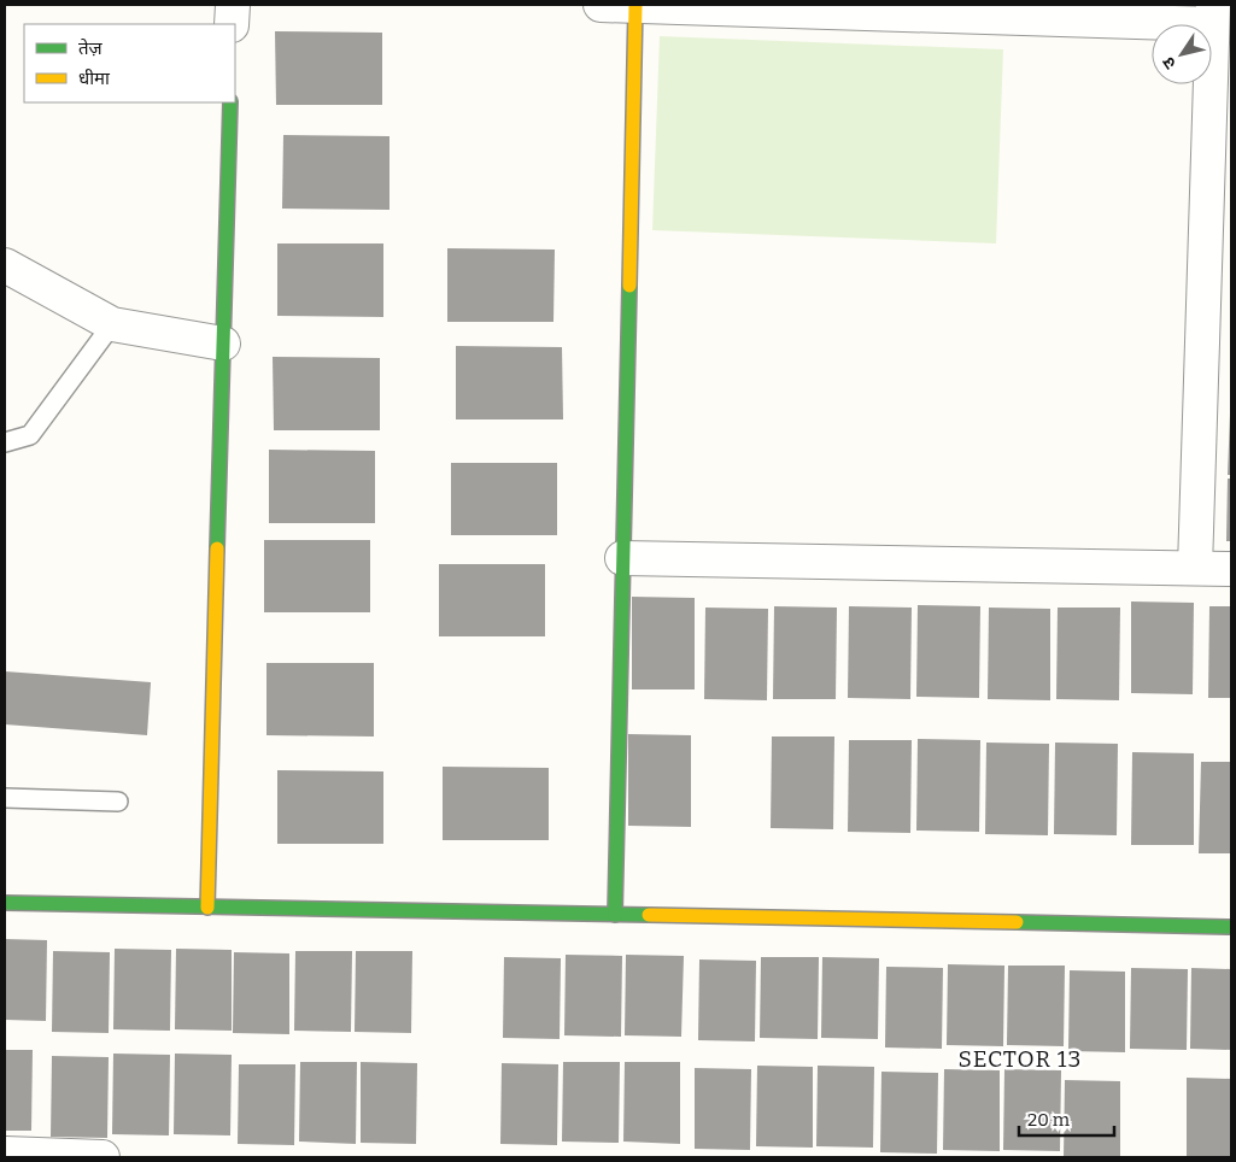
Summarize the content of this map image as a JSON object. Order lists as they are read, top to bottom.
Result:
{
  "districts": ["SECTOR 13"],
  "legend": ["तेज़", "धीमा"],
  "scale_bar": "20 m",
  "north": "bottom left"
}
